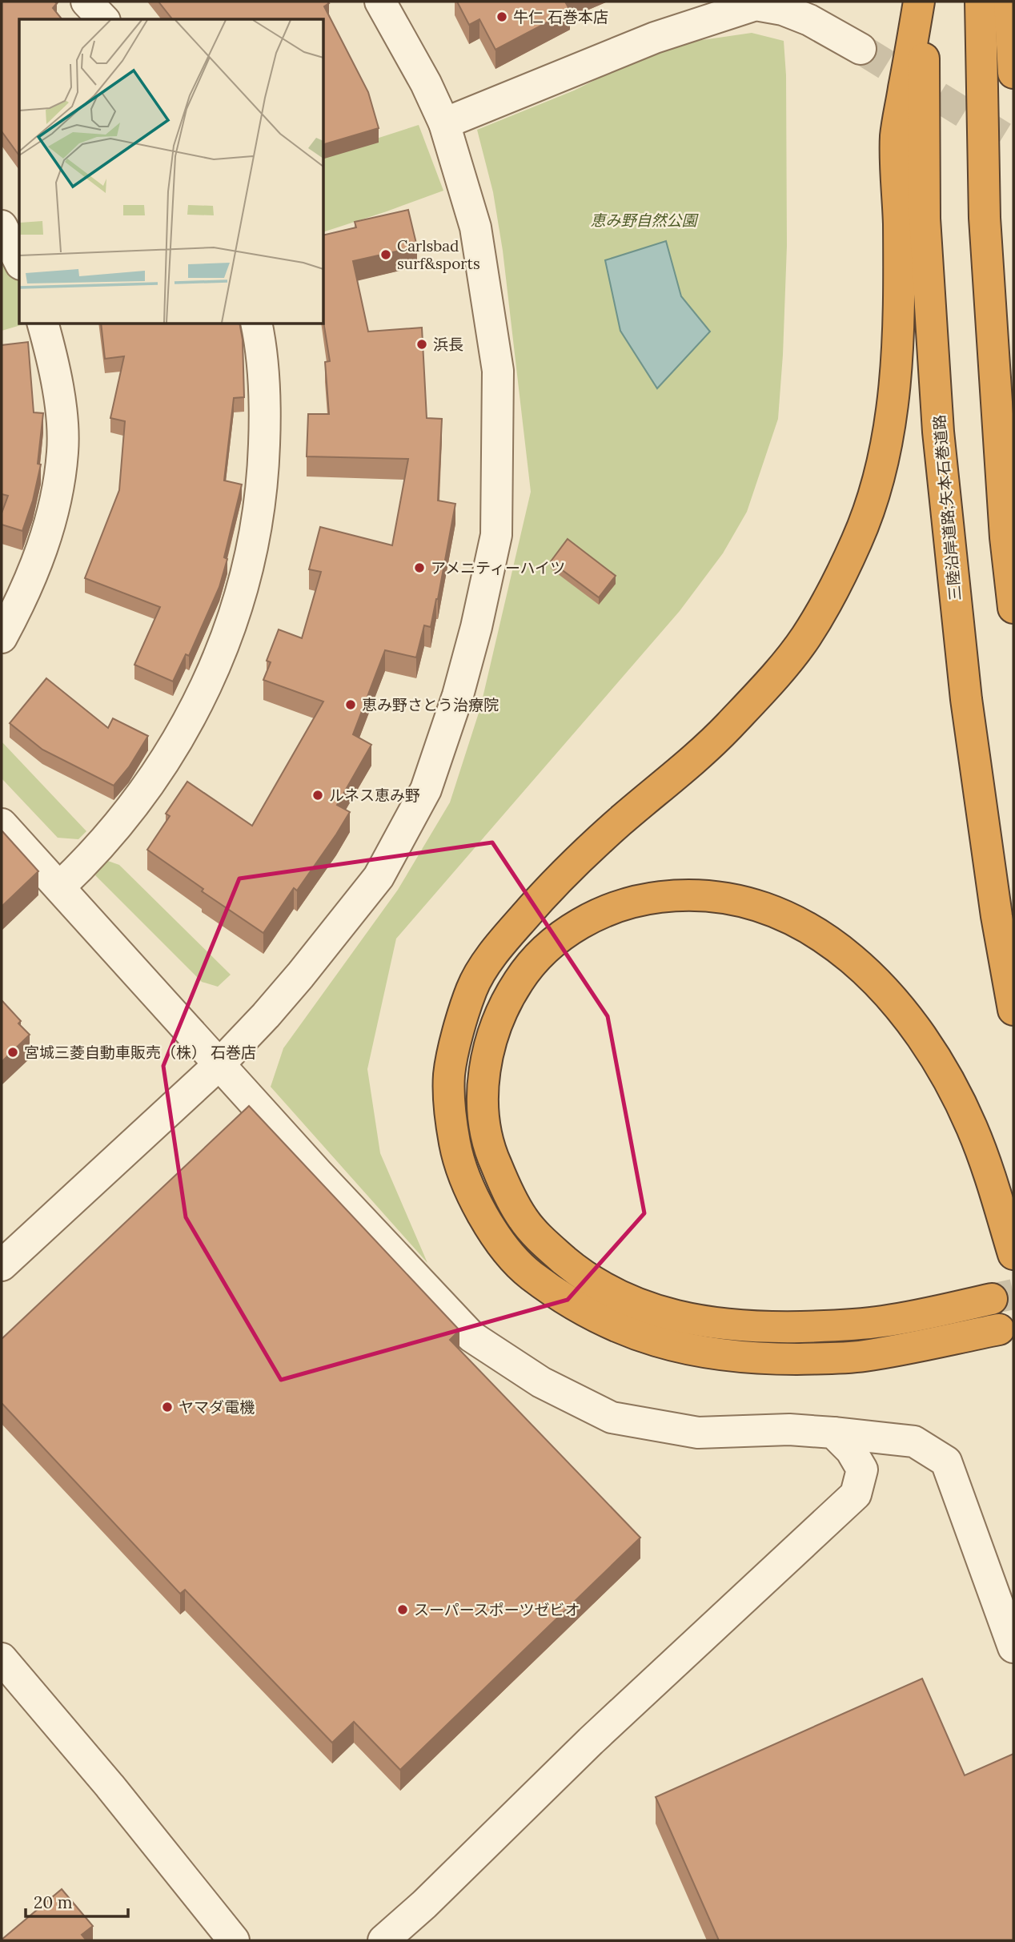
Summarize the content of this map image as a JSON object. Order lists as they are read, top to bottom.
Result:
{
  "streets": {
    "highway": ["三陸沿岸道路;矢本石巻道路"]
  },
  "parks": ["恵み野自然公園"],
  "places": [
    "牛仁 石巻本店",
    "Carlsbad surf&sports",
    "浜長",
    "アメニティーハイツ",
    "恵み野さとう治療院",
    "ルネス恵み野",
    "宮城三菱自動車販売（株） 石巻店",
    "ヤマダ電機",
    "スーパースポーツゼビオ"
  ],
  "scale_bar": "20 m"
}
